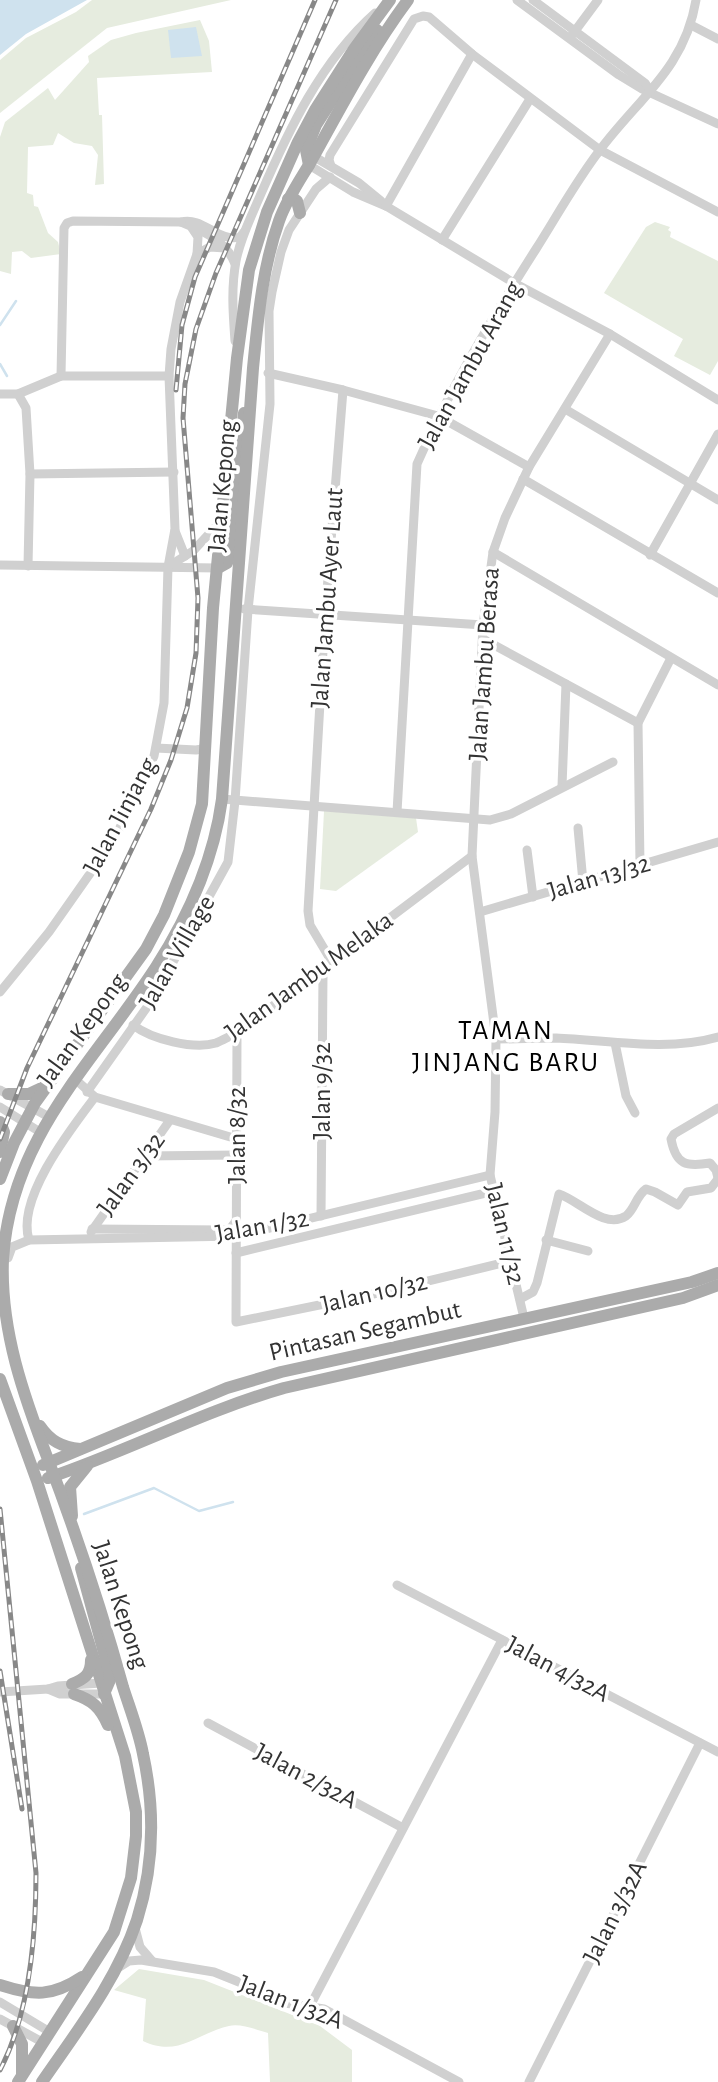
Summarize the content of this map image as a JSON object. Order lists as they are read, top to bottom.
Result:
{
  "streets": {
    "main road": ["Jalan Kepong", "Pintasan Segambut"],
    "street": [
      "Jalan Jambu Arang",
      "Jalan Jambu Ayer Laut",
      "Jalan Jambu Berasa",
      "Jalan Jinjang",
      "Jalan 13/32",
      "Jalan Village",
      "Jalan Jambu Melaka",
      "Jalan 9/32",
      "Jalan 8/32",
      "Jalan 3/32",
      "Jalan 1/32",
      "Jalan 11/32",
      "Jalan 10/32",
      "Jalan 4/32A",
      "Jalan 2/32A",
      "Jalan 3/32A",
      "Jalan 1/32A"
    ]
  },
  "crossings": [
    ["Jalan Kepong", "Jalan Village"],
    ["Jalan Kepong", "Pintasan Segambut"],
    ["Jalan Jambu Ayer Laut", "Jalan Jambu Melaka"],
    ["Jalan Jambu Ayer Laut", "Jalan 9/32"],
    ["Jalan Jambu Berasa", "Jalan Jambu Melaka"],
    ["Jalan Jambu Berasa", "Jalan 11/32"],
    ["Jalan 13/32", "Jalan 11/32"],
    ["Jalan Village", "Jalan Jambu Melaka"],
    ["Jalan Village", "Jalan 1/32"],
    ["Jalan Jambu Melaka", "Jalan 9/32"],
    ["Jalan Jambu Melaka", "Jalan 8/32"],
    ["Jalan Jambu Melaka", "Jalan 11/32"],
    ["Jalan 9/32", "Jalan 1/32"],
    ["Jalan 8/32", "Jalan 1/32"],
    ["Jalan 8/32", "Jalan 10/32"],
    ["Jalan 3/32", "Jalan 1/32"],
    ["Jalan 1/32", "Jalan 11/32"],
    ["Jalan 11/32", "Jalan 10/32"],
    ["Jalan 11/32", "Pintasan Segambut"],
    ["Jalan 4/32A", "Jalan 3/32A"]
  ],
  "districts": ["TAMAN JINJANG BARU"]
}
